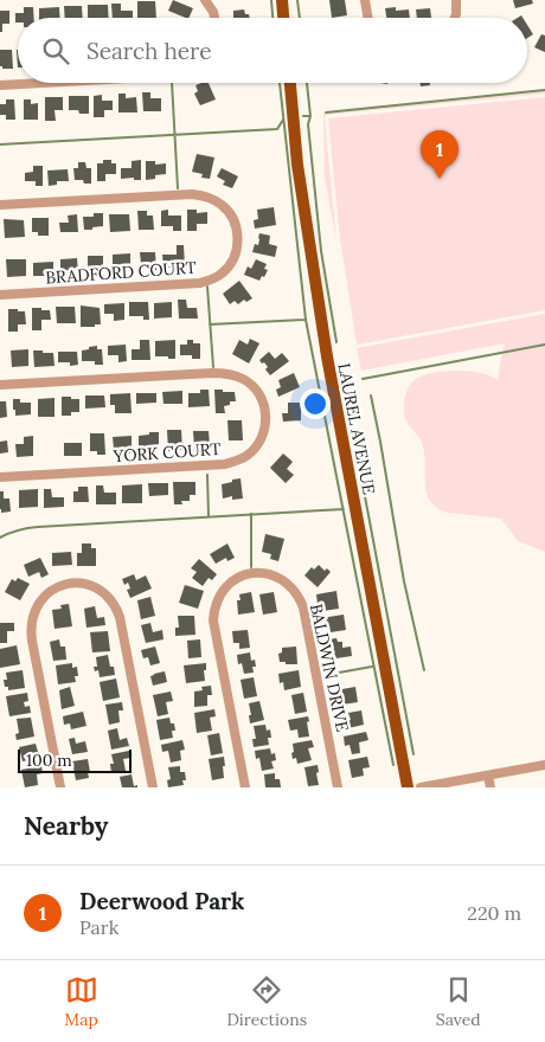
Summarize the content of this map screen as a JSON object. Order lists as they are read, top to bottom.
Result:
{
  "streets": {
    "main road": ["LAUREL AVENUE"],
    "street": ["BRADFORD COURT", "YORK COURT", "BALDWIN DRIVE"]
  },
  "scale_bar": "100 m",
  "page": {
    "search": "Search here",
    "pins": "1",
    "scale": "100 m",
    "heading": "Nearby",
    "list": [
      {
        "mark": "1",
        "name": "Deerwood Park",
        "note": "Park",
        "value": "220 m"
      }
    ],
    "nav": ["Map", "Directions", "Saved"]
  }
}
